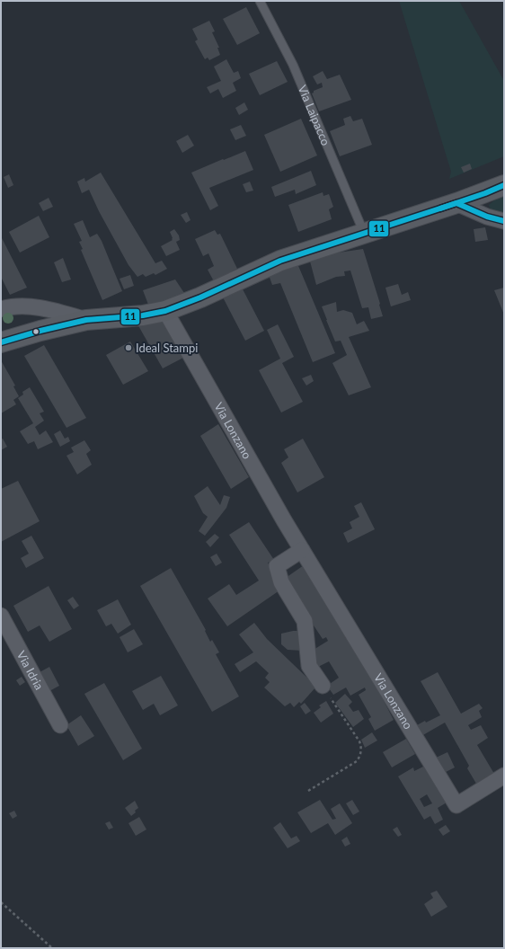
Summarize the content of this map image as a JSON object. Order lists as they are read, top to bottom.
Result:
{
  "streets": {
    "street": ["Via Lonzano", "Via Idria"],
    "lane": ["Via Laipacco"]
  },
  "places": ["Ideal Stampi"],
  "lines": ["transit line 11"]
}
